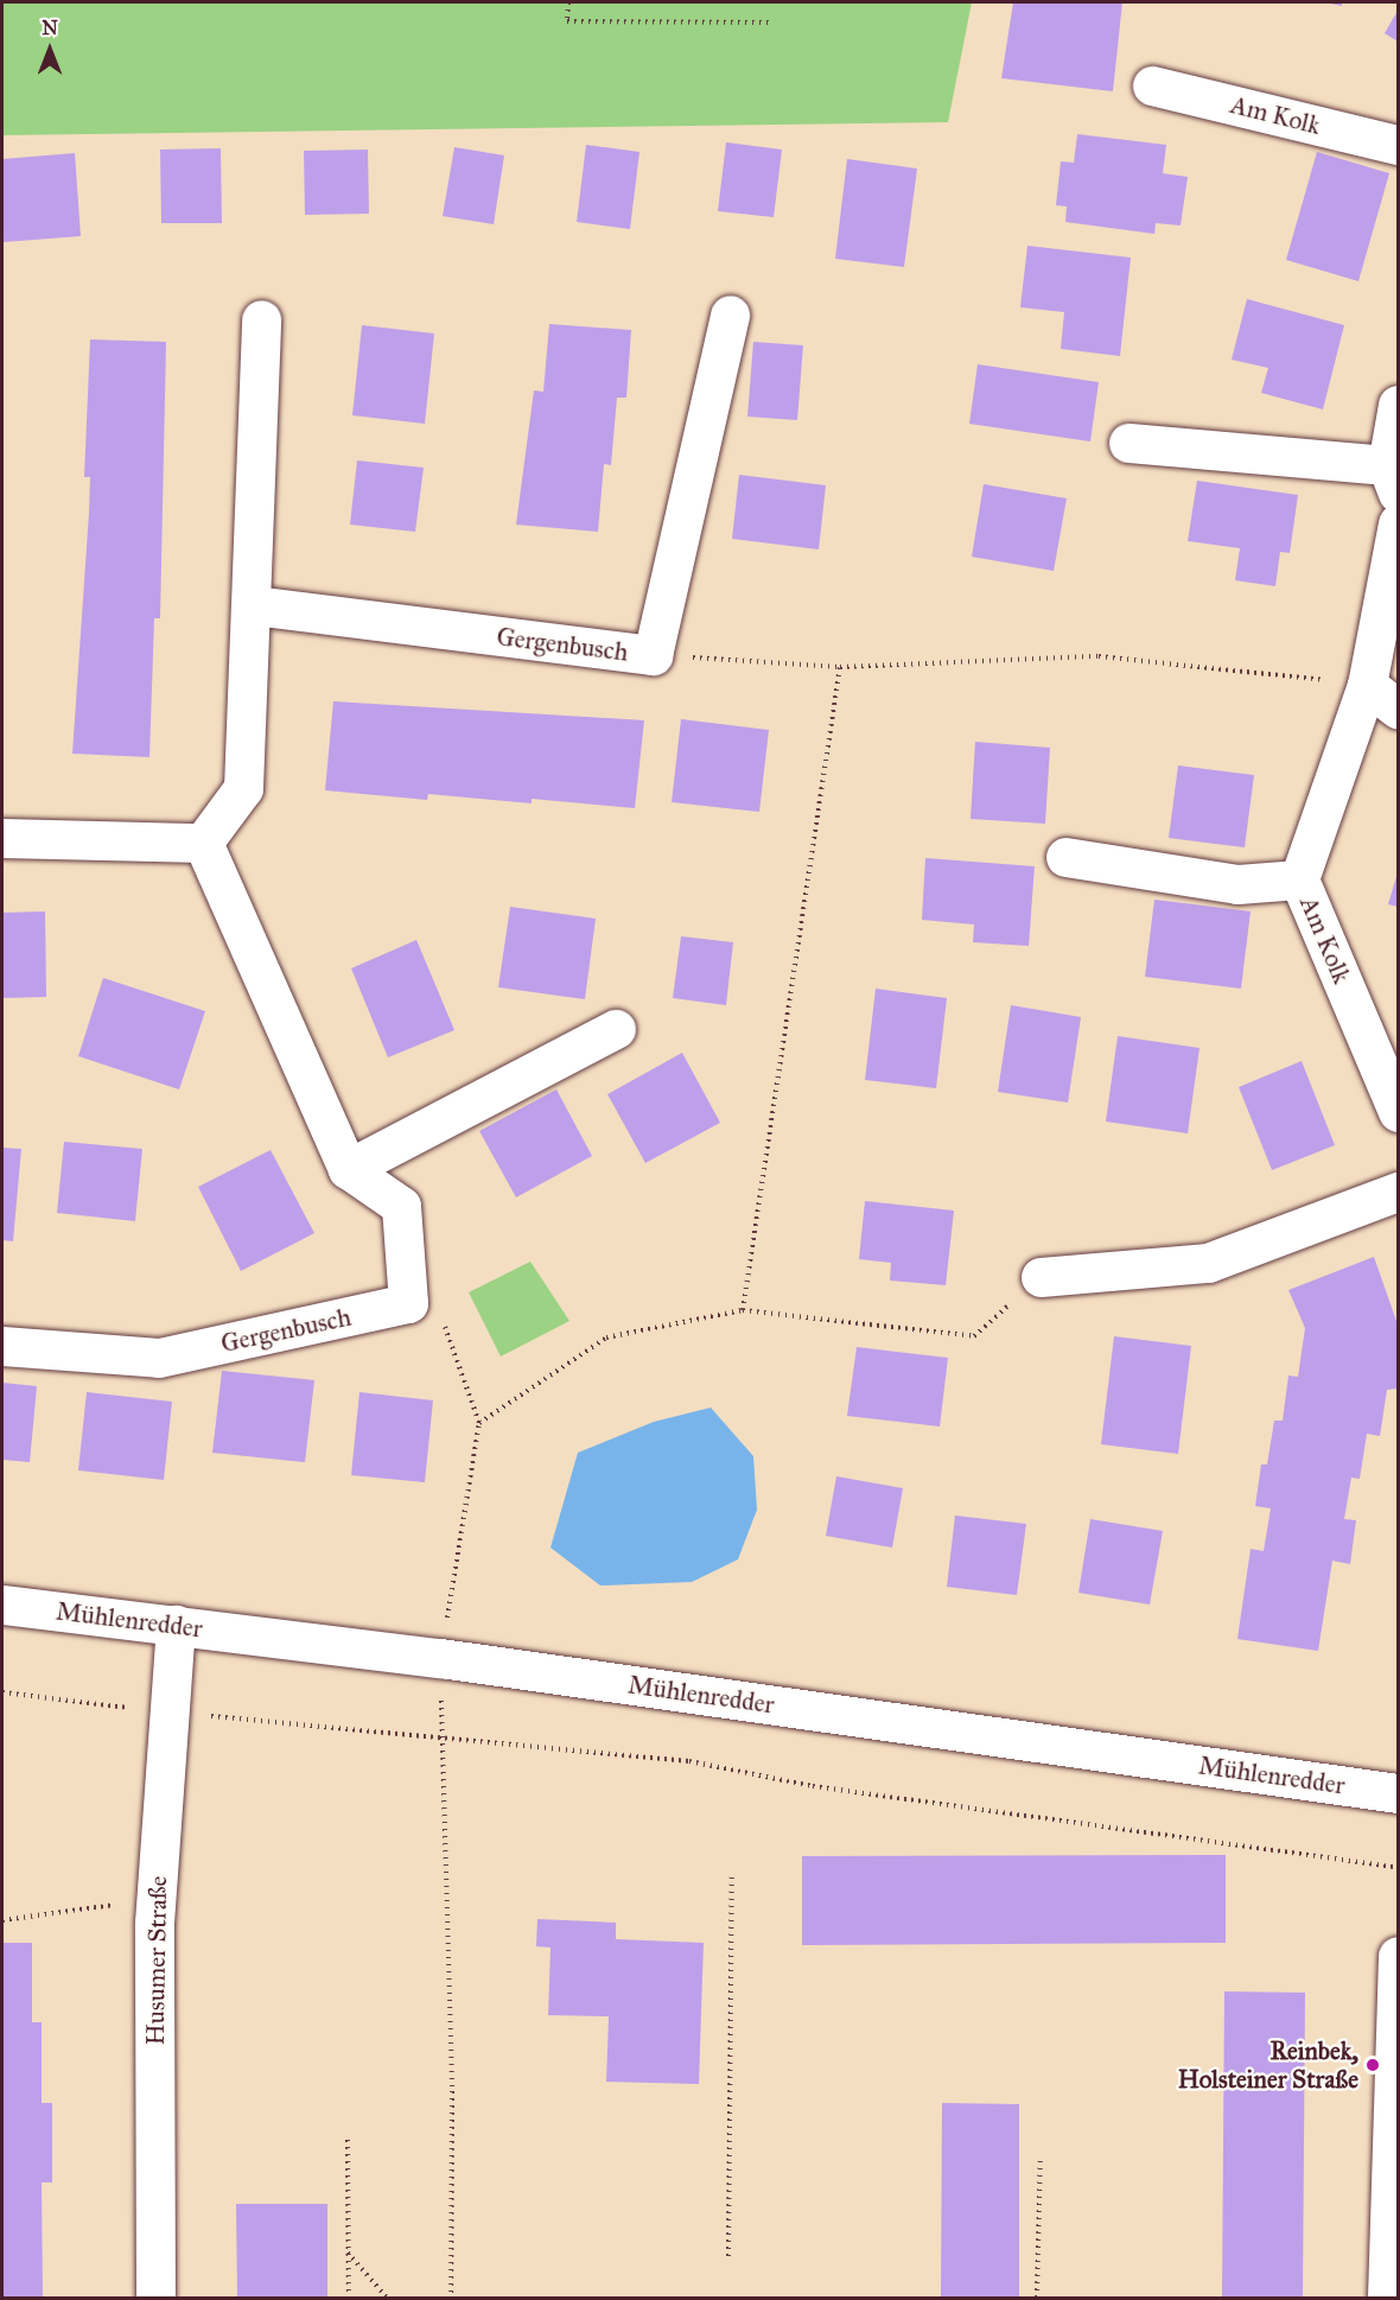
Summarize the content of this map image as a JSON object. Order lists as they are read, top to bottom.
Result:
{
  "streets": {
    "street": [
      "Am Kolk",
      "Gergenbusch",
      "Mühlenredder",
      "Husumer Straße"
    ]
  },
  "crossings": [
    ["Mühlenredder", "Husumer Straße"]
  ],
  "places": ["Reinbek, Holsteiner Straße"],
  "north": "top"
}
